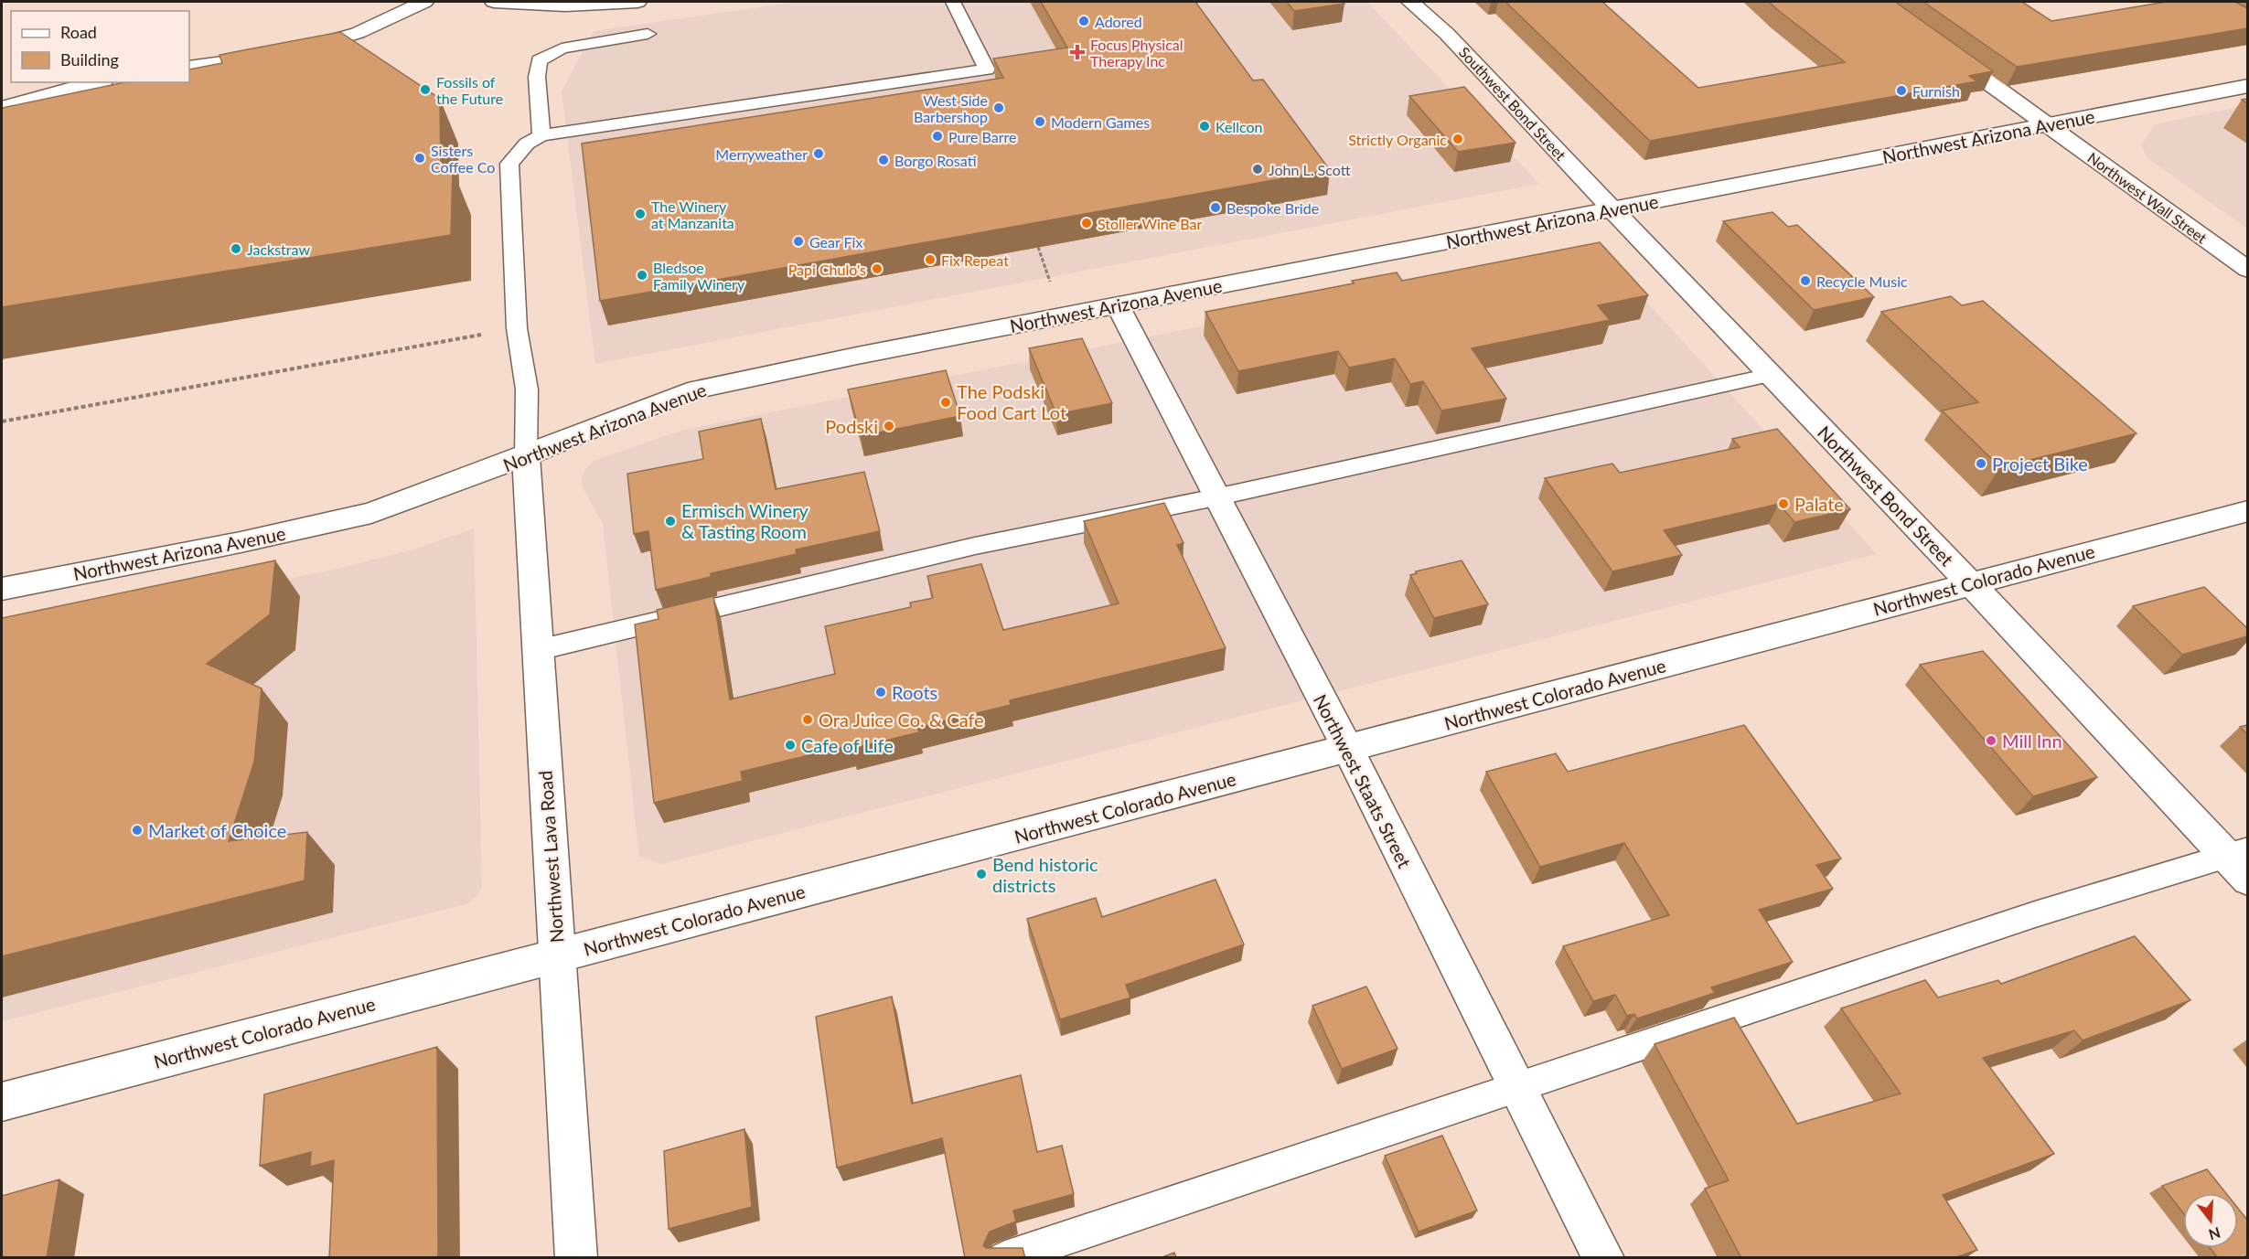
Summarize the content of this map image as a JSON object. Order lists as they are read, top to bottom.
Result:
{
  "streets": {
    "main road": [
      "Southwest Bond Street",
      "Northwest Arizona Avenue",
      "Northwest Wall Street",
      "Northwest Bond Street",
      "Northwest Colorado Avenue",
      "Northwest Staats Street",
      "Northwest Lava Road"
    ]
  },
  "crossings": [
    ["Southwest Bond Street", "Northwest Arizona Avenue"],
    ["Southwest Bond Street", "Northwest Bond Street"],
    ["Northwest Arizona Avenue", "Northwest Wall Street"],
    ["Northwest Arizona Avenue", "Northwest Bond Street"],
    ["Northwest Arizona Avenue", "Northwest Staats Street"],
    ["Northwest Arizona Avenue", "Northwest Lava Road"],
    ["Northwest Bond Street", "Northwest Colorado Avenue"],
    ["Northwest Colorado Avenue", "Northwest Staats Street"],
    ["Northwest Colorado Avenue", "Northwest Lava Road"]
  ],
  "places": {
    "other": [
      "Adored",
      "Fossils of the Future",
      "Furnish",
      "West Side Barbershop",
      "Modern Games",
      "Kellcon",
      "Pure Barre",
      "Strictly Organic",
      "Merryweather",
      "Sisters Coffee Co",
      "Borgo Rosati",
      "John L. Scott",
      "Bespoke Bride",
      "The Winery at Manzanita",
      "Stoller Wine Bar",
      "Gear Fix",
      "Jackstraw",
      "Fix Repeat",
      "Papi Chulo's",
      "Bledsoe Family Winery",
      "Recycle Music",
      "The Podski Food Cart Lot",
      "Podski",
      "Project Bike",
      "Palate",
      "Ermisch Winery & Tasting Room",
      "Roots",
      "Ora Juice Co. & Cafe",
      "Mill Inn",
      "Cafe of Life",
      "Market of Choice",
      "Bend historic districts"
    ],
    "health": ["Focus Physical Therapy Inc"]
  },
  "legend": ["Road", "Building"],
  "north": "bottom"
}
